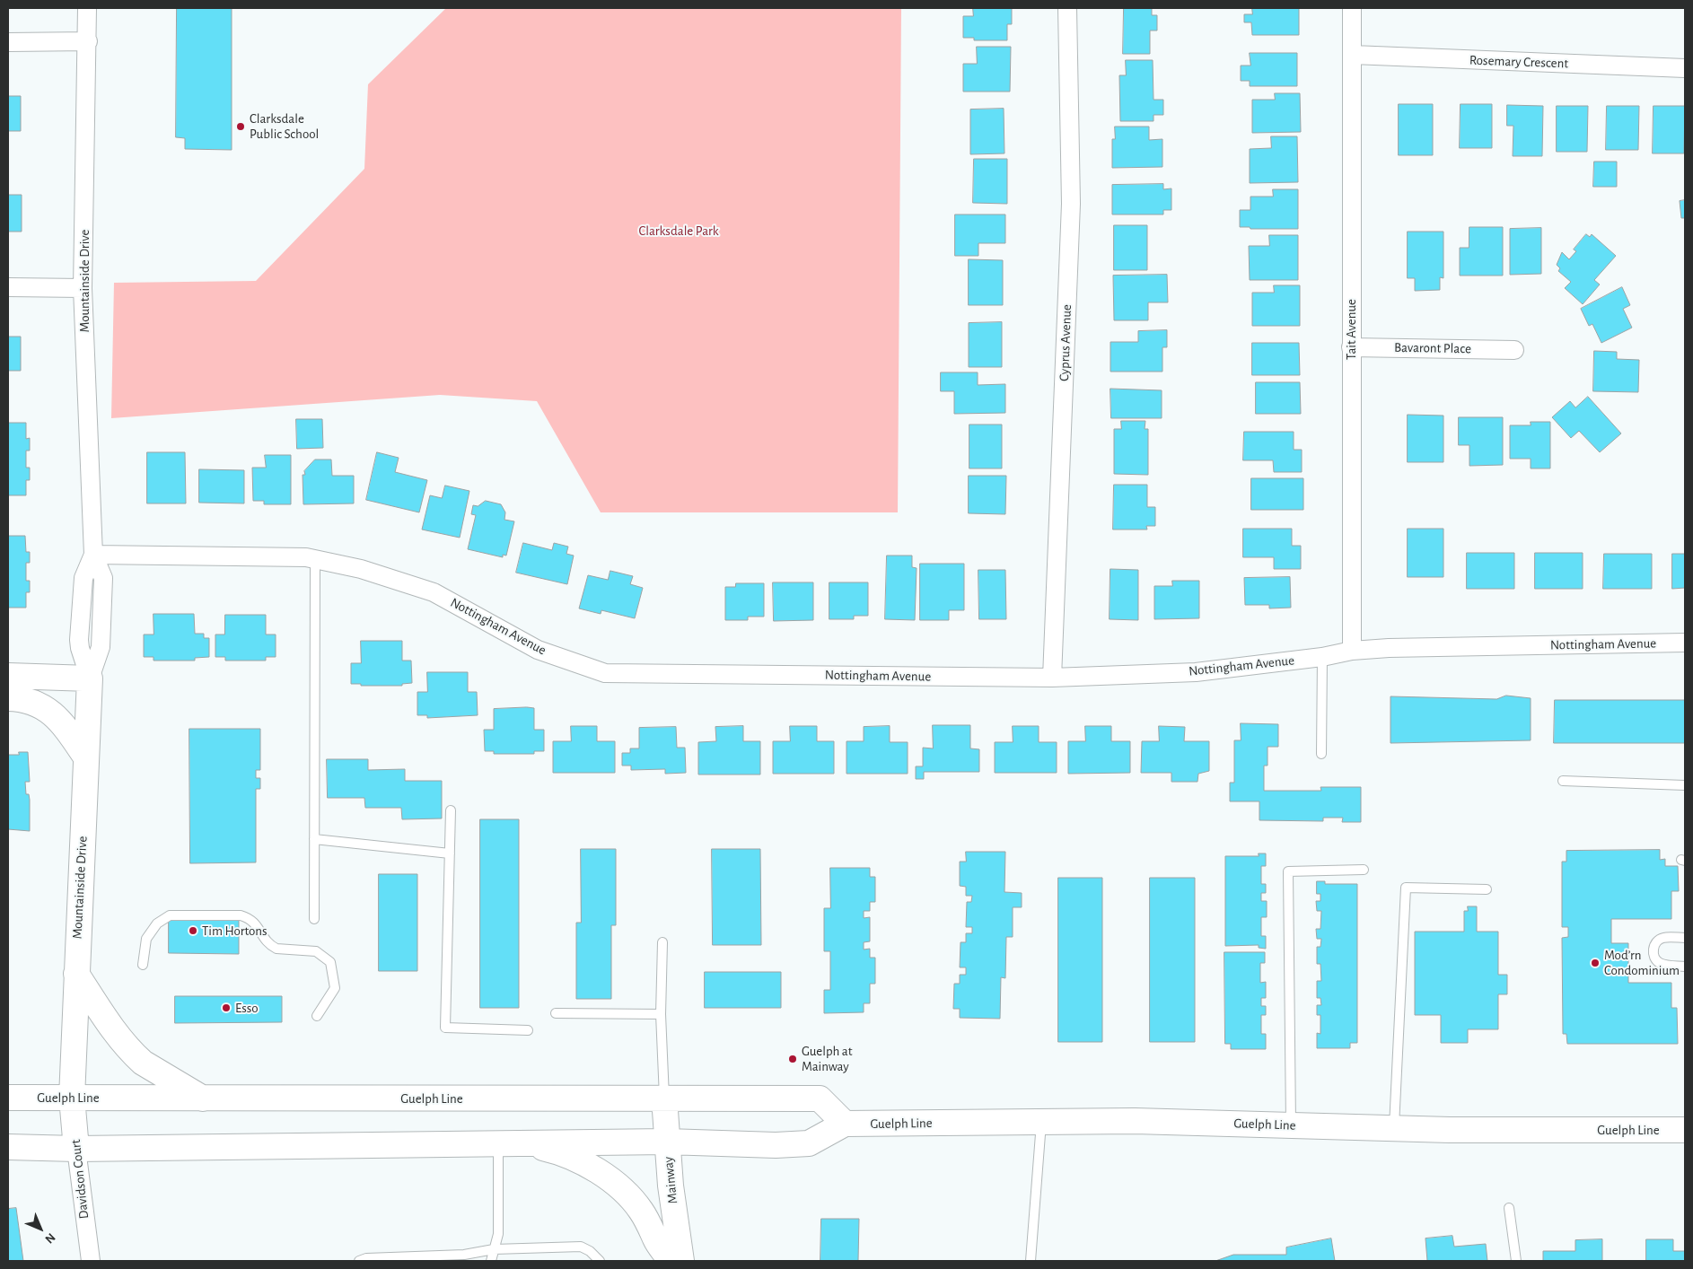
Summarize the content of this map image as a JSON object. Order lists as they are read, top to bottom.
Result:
{
  "streets": {
    "main road": [
      "Mountainside Drive",
      "Guelph Line",
      "Davidson Court",
      "Mainway"
    ],
    "street": [
      "Rosemary Crescent",
      "Tait Avenue",
      "Cyprus Avenue",
      "Bavaront Place",
      "Nottingham Avenue"
    ]
  },
  "crossings": [
    ["Rosemary Crescent", "Tait Avenue"],
    ["Mountainside Drive", "Nottingham Avenue"],
    ["Mountainside Drive", "Guelph Line"],
    ["Mountainside Drive", "Davidson Court"],
    ["Tait Avenue", "Bavaront Place"],
    ["Tait Avenue", "Nottingham Avenue"],
    ["Cyprus Avenue", "Nottingham Avenue"],
    ["Guelph Line", "Davidson Court"],
    ["Guelph Line", "Mainway"]
  ],
  "parks": ["Clarksdale Park"],
  "places": [
    "Clarksdale Public School",
    "Tim Hortons",
    "Mod’rn Condominium",
    "Esso",
    "Guelph at Mainway"
  ],
  "north": "bottom right"
}
